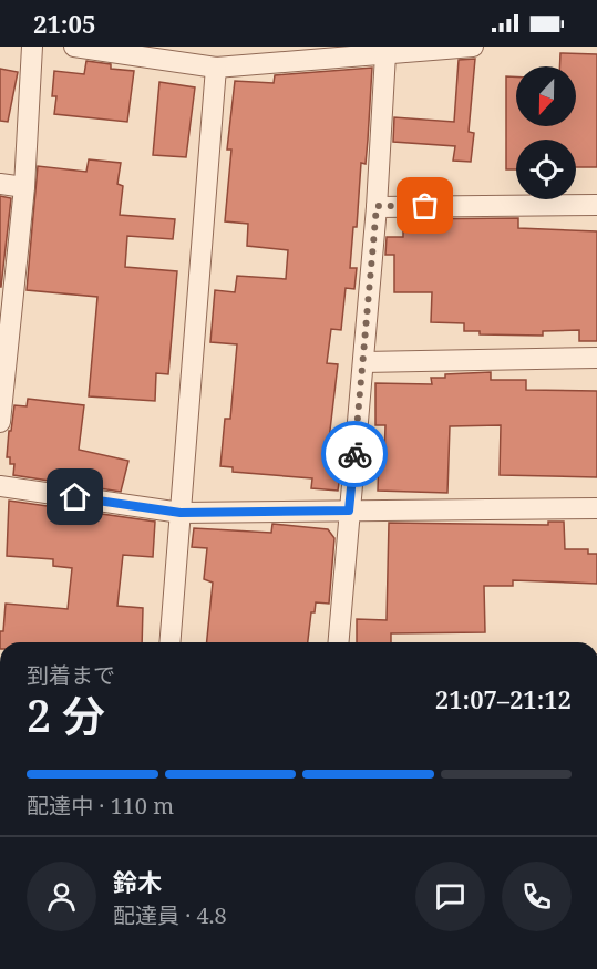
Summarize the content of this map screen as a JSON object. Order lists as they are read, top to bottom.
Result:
{
  "north": "bottom",
  "page": {
    "status": "21:05",
    "heading": ["2 分", "到着まで", "21:07–21:12"],
    "panel": ["鈴木", "配達員 · 4.8"],
    "bar": "配達中 · 110 m"
  }
}
